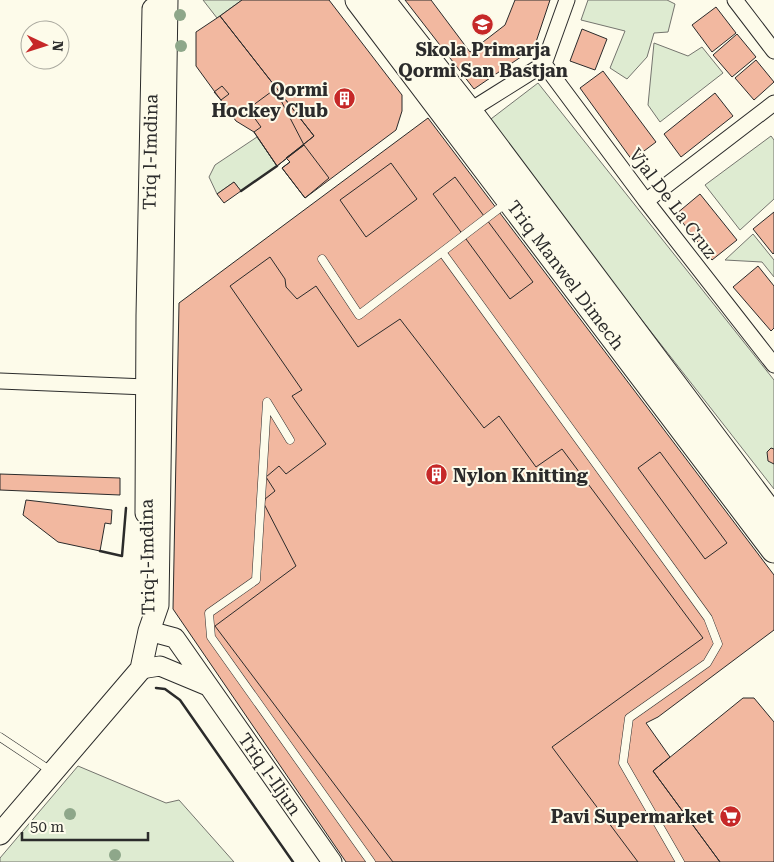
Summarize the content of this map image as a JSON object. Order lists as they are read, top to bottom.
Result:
{
  "streets": {
    "highway": ["Triq Manwel Dimech"],
    "main road": ["Triq l-Imdina"],
    "street": ["Vjal De La Cruz", "Triq l-Iljun"]
  },
  "crossings": [
    ["Triq l-Imdina", "Triq l-Iljun"]
  ],
  "places": {
    "school or university": ["Skola Primarja Qormi San Bastjan"],
    "building": ["Qormi Hockey Club", "Nylon Knitting"],
    "supermarket": ["Pavi Supermarket"]
  },
  "scale_bar": "50 m",
  "north": "right"
}
